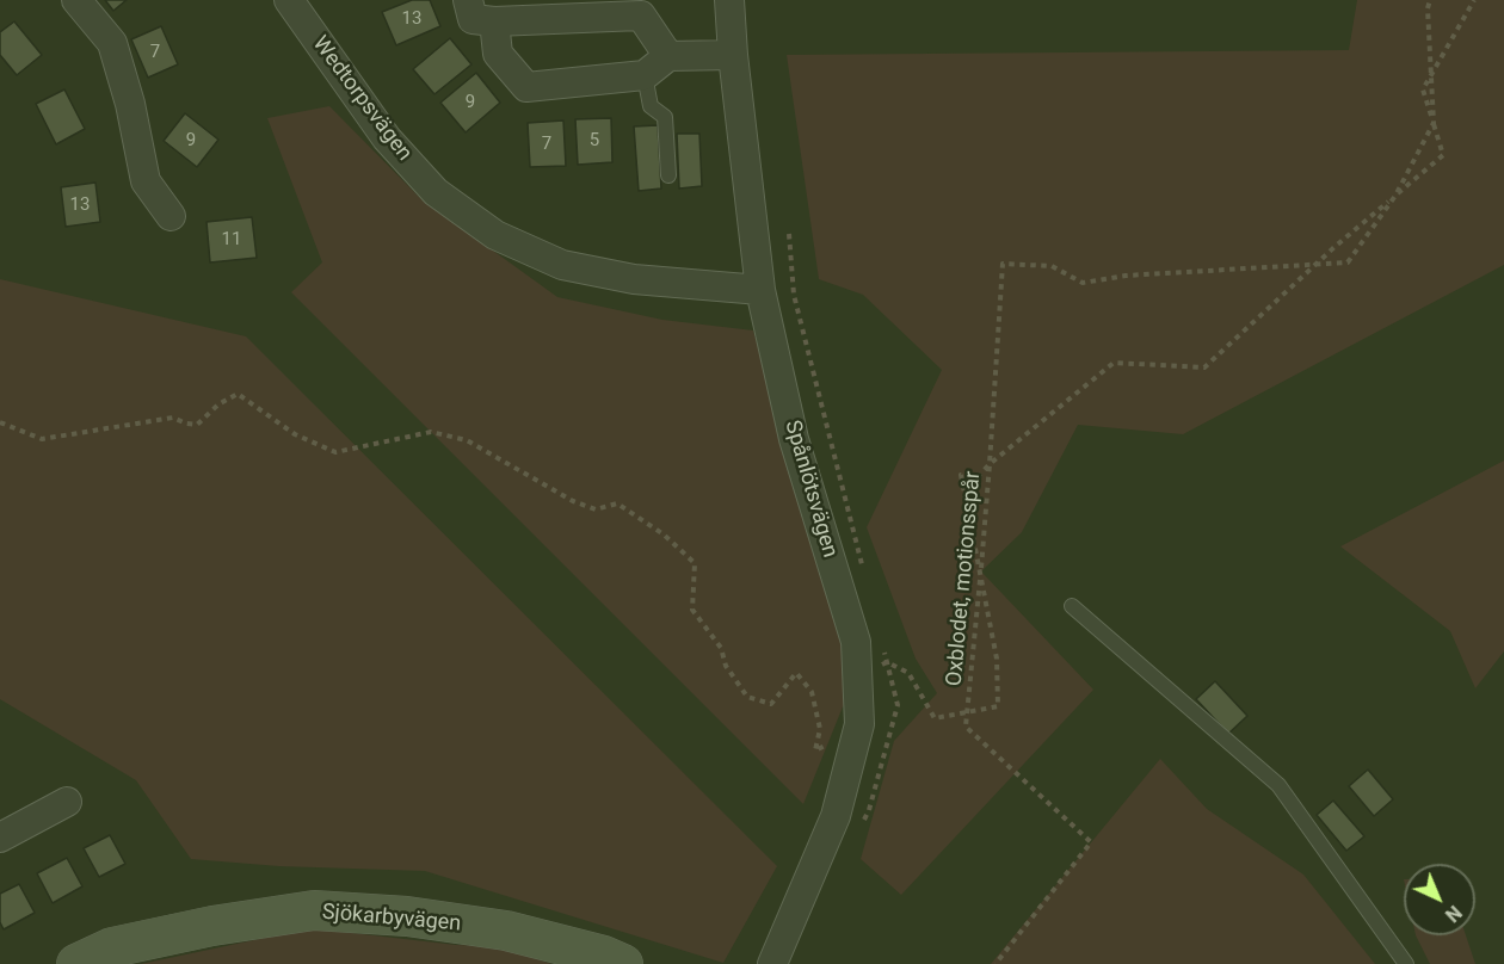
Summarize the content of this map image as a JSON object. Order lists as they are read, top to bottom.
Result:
{
  "streets": {
    "street": ["Wedtorpsvägen", "Spånlötsvägen", "Sjökarbyvägen"],
    "path": ["Oxblodet, motionsspår"]
  },
  "crossings": [
    ["Wedtorpsvägen", "Spånlötsvägen"]
  ],
  "house_numbers": [
    "13",
    "7",
    "9",
    "9",
    "5",
    "7",
    "13",
    "11"
  ],
  "north": "bottom right"
}
